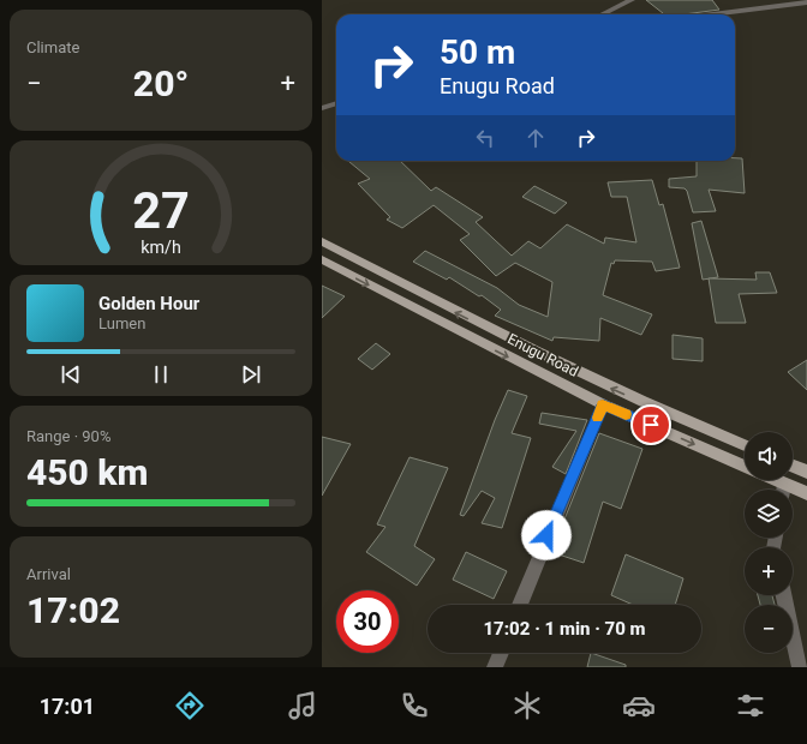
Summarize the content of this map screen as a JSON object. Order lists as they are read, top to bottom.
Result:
{
  "streets": {
    "main road": ["Enugu Road"]
  },
  "page": {
    "tile": [
      "Climate",
      ["Range · 90%", "450 km"],
      ["Arrival", "17:02"]
    ],
    "turn": ["50 m", "Enugu Road"],
    "heat": ["−", "20°", "+"],
    "song": ["Golden Hour", "Lumen"],
    "map_buttons": ["+", "−"],
    "limit": "30",
    "trip": "17:02 · 1 min · 70 m",
    "tabs": "17:01",
    "gauge": ["27", "km/h"]
  }
}
